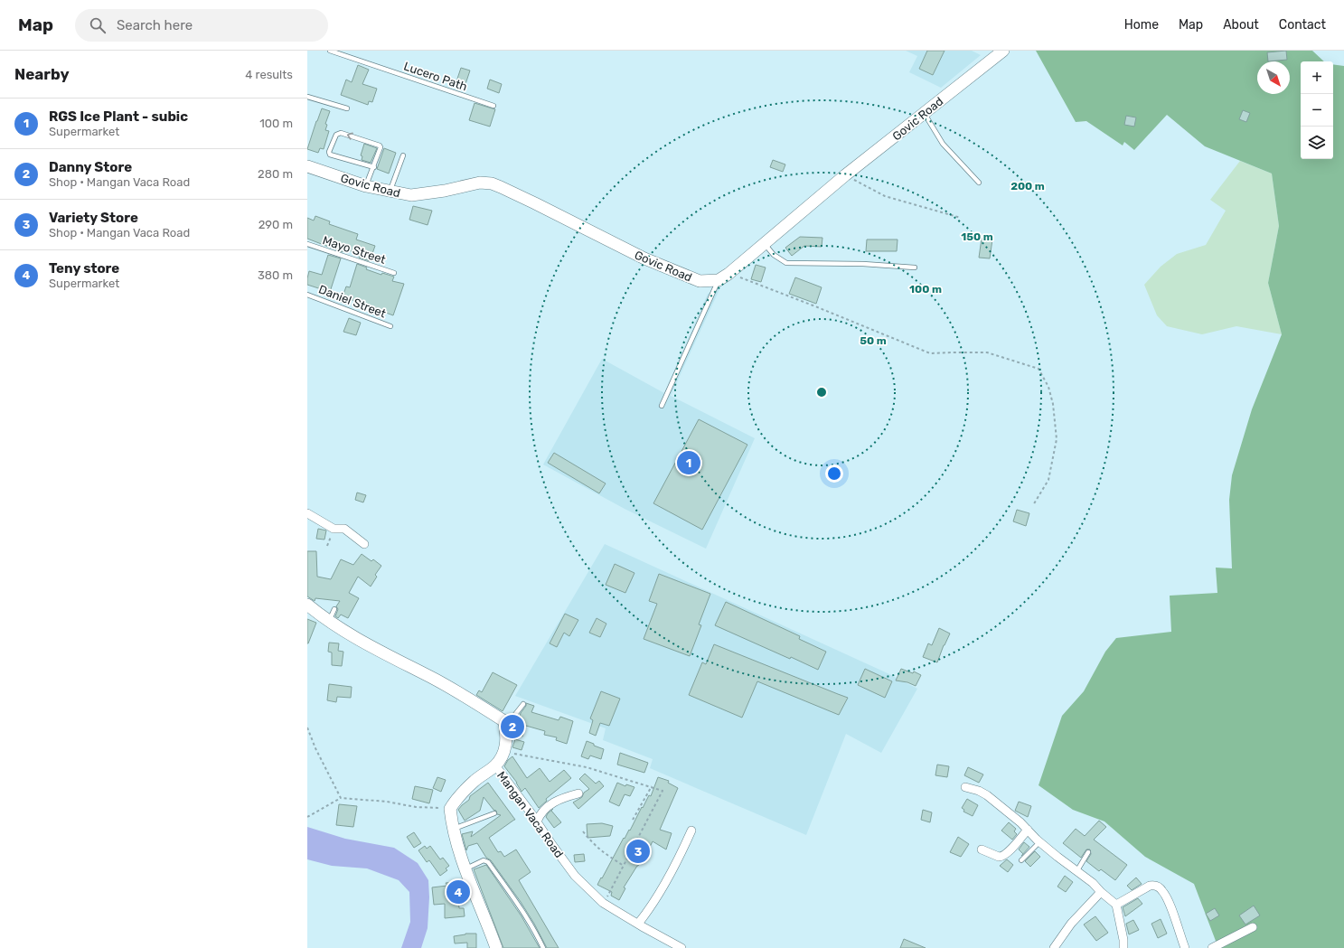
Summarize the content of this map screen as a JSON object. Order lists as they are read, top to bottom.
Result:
{
  "streets": {
    "main road": ["Govic Road", "Mangan Vaca Road"],
    "lane": ["Lucero Path", "Mayo Street", "Daniel Street"]
  },
  "north": "bottom right",
  "page": {
    "header": "Map",
    "search": "Search here",
    "nav": [
      "Home",
      "Map",
      "About",
      "Contact"
    ],
    "heading": ["Nearby", "4 results"],
    "map_buttons": ["+", "−"],
    "list": [
      {
        "mark": "1",
        "name": "RGS Ice Plant - subic",
        "note": "Supermarket",
        "value": "100 m"
      },
      {
        "mark": "2",
        "name": "Danny Store",
        "note": "Shop · Mangan Vaca Road",
        "value": "280 m"
      },
      {
        "mark": "3",
        "name": "Variety Store",
        "note": "Shop · Mangan Vaca Road",
        "value": "290 m"
      },
      {
        "mark": "4",
        "name": "Teny store",
        "note": "Supermarket",
        "value": "380 m"
      }
    ],
    "pins": [
      "1",
      "2",
      "3",
      "4"
    ]
  },
  "rings": [
    "200 m",
    "150 m",
    "100 m",
    "50 m"
  ]
}
